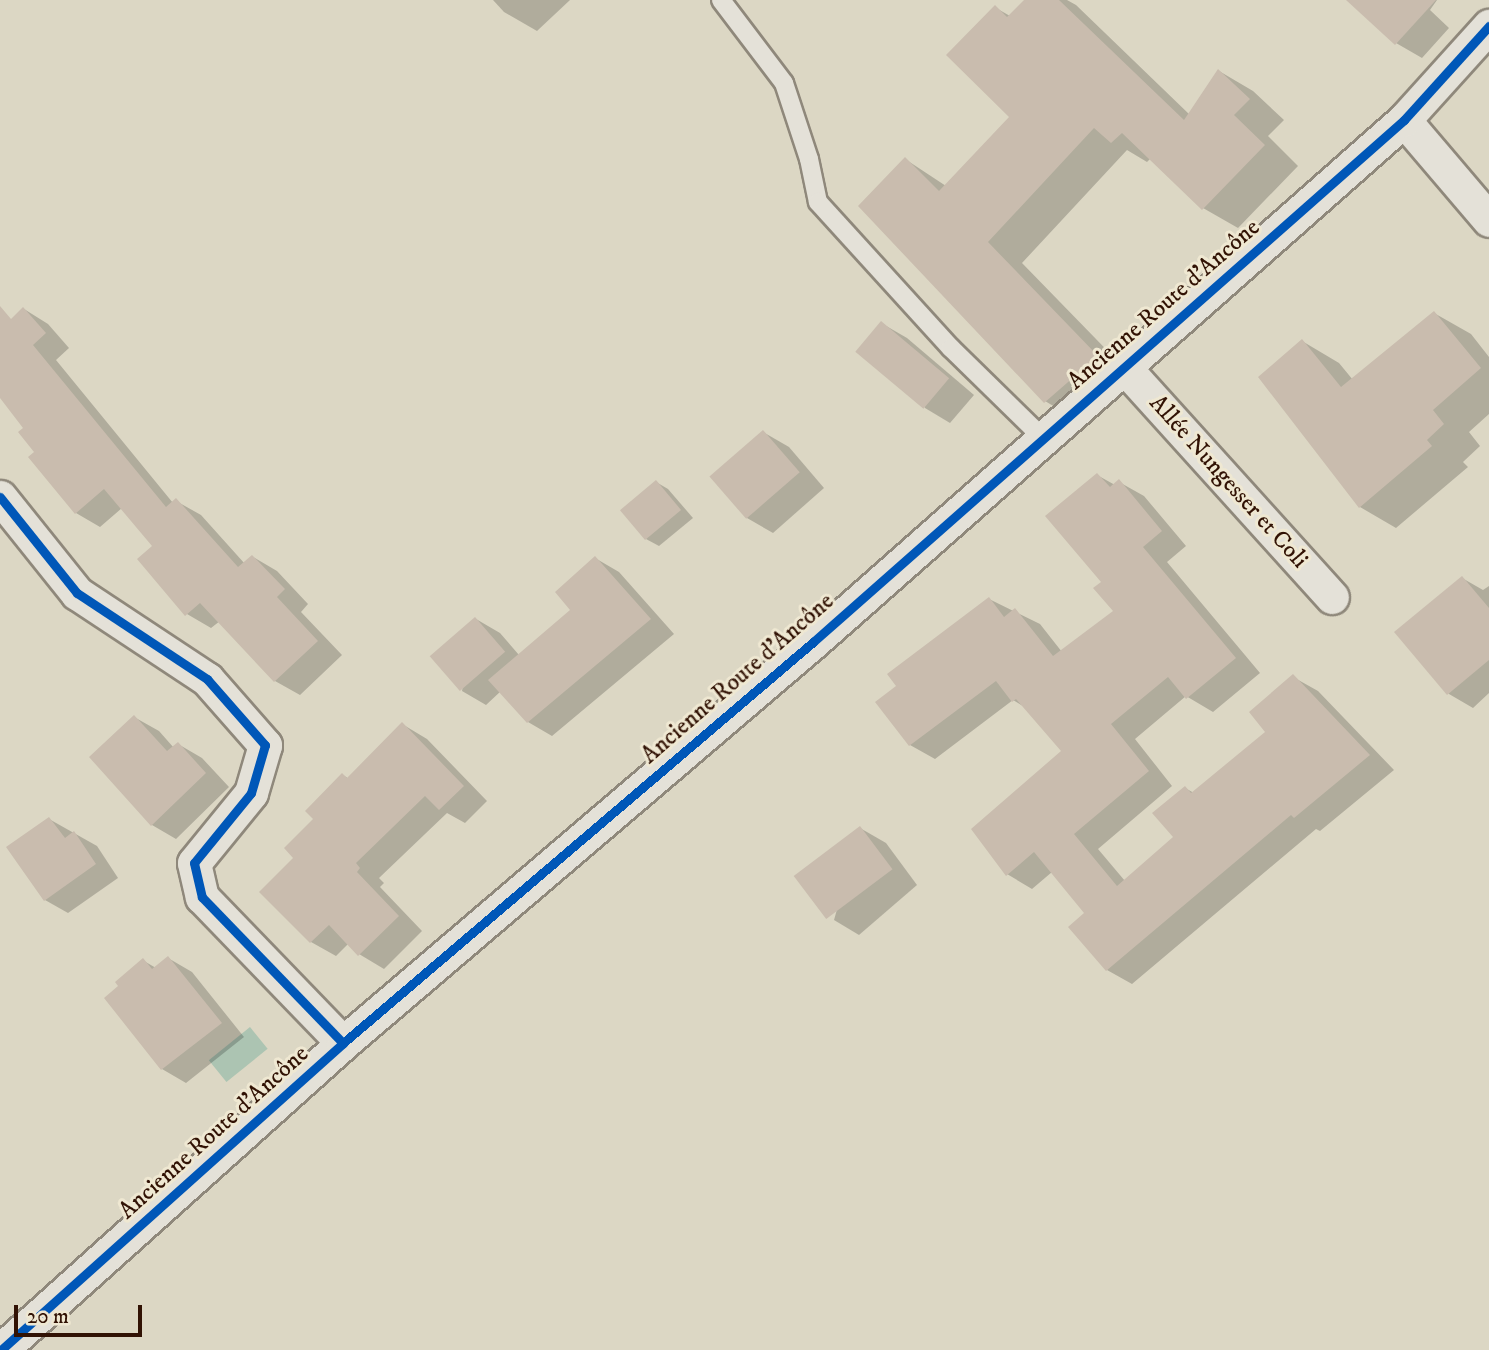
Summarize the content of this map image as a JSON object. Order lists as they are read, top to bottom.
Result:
{
  "streets": {
    "street": ["Ancienne Route d'Ancône", "Allée Nungesser et Coli"]
  },
  "crossings": [
    ["Ancienne Route d'Ancône", "Allée Nungesser et Coli"]
  ],
  "scale_bar": "20 m"
}
